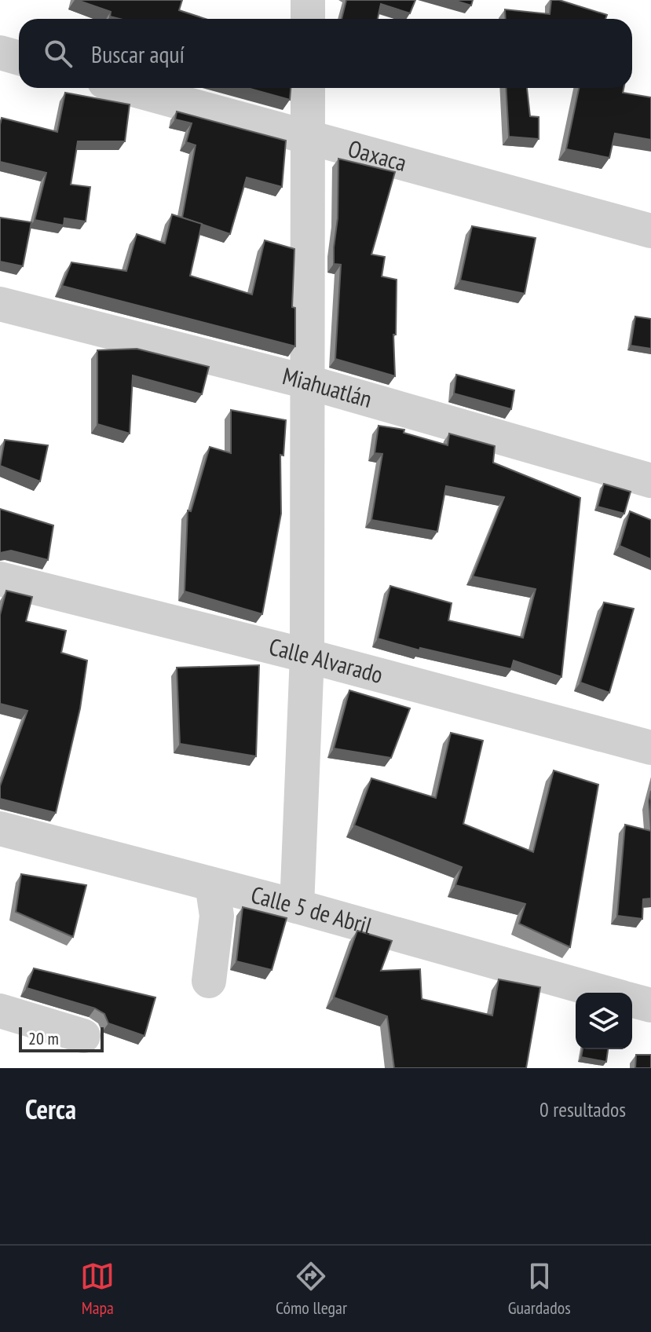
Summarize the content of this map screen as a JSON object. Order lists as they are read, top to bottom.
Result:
{
  "streets": {
    "street": [
      "Oaxaca",
      "Miahuatlán",
      "Calle Alvarado",
      "Calle 5 de Abril"
    ]
  },
  "scale_bar": "20 m",
  "page": {
    "search": "Buscar aquí",
    "scale": "20 m",
    "heading": ["Cerca", "0 resultados"],
    "nav": ["Mapa", "Cómo llegar", "Guardados"]
  }
}
